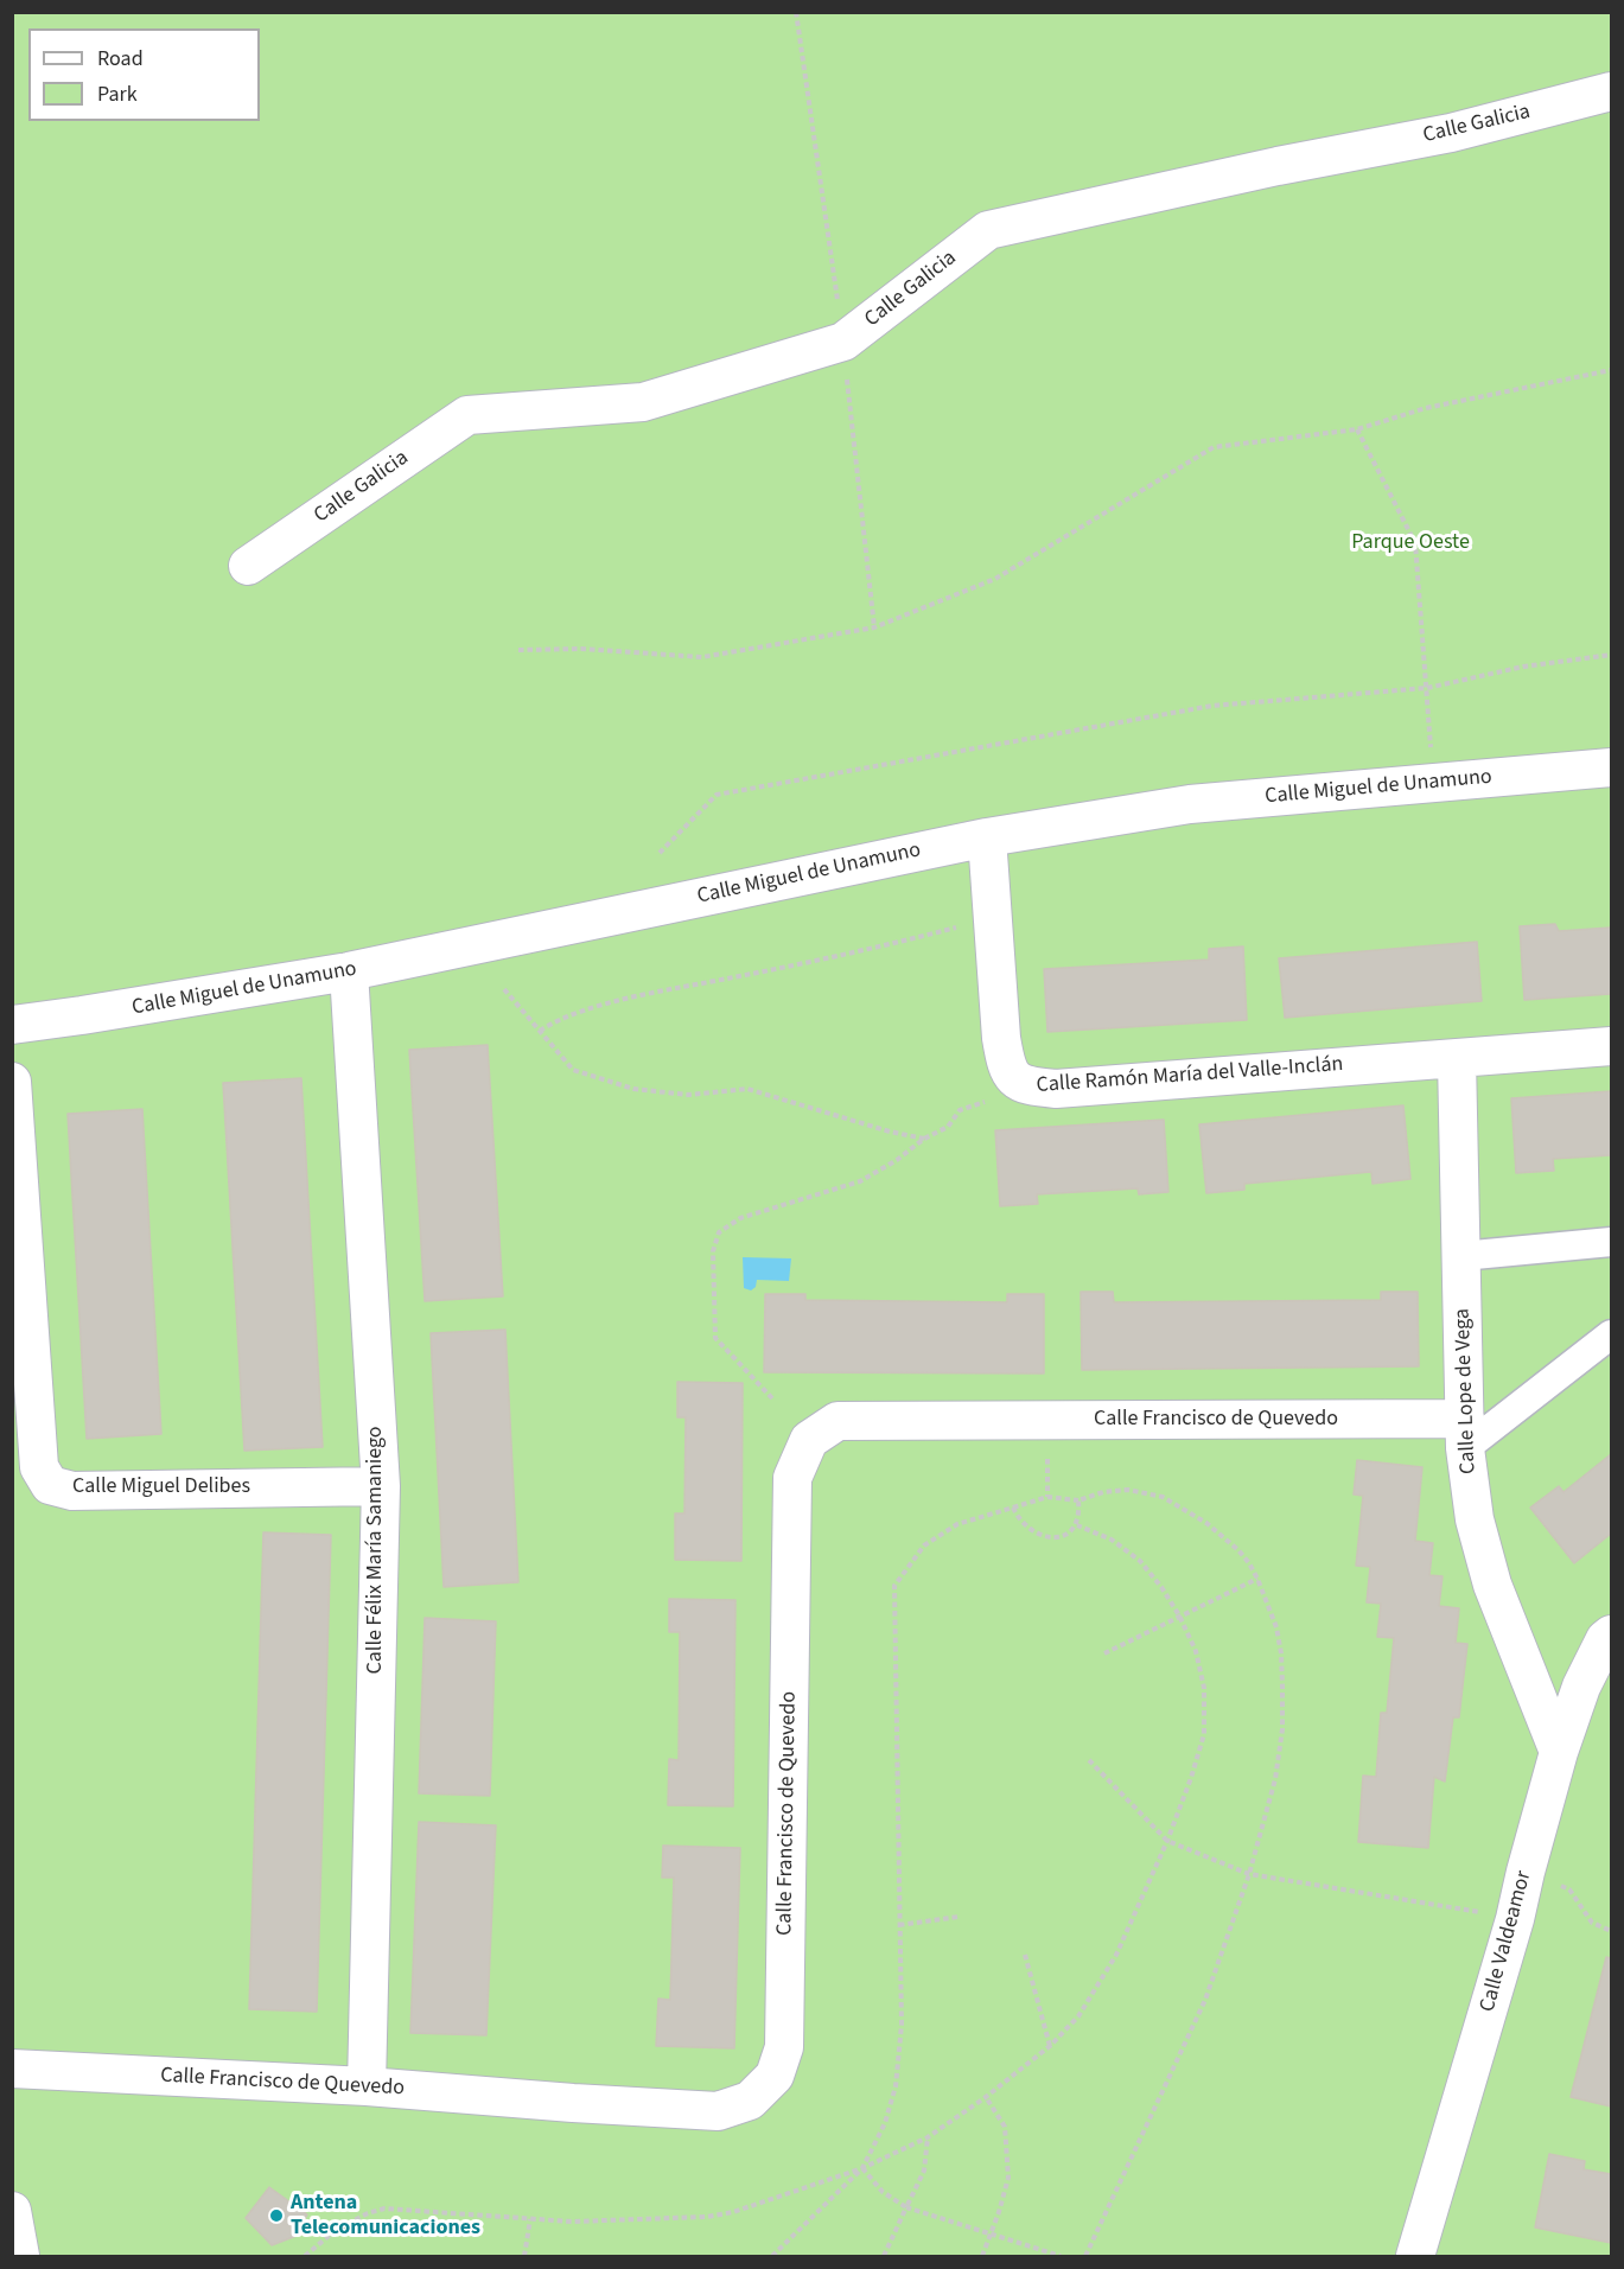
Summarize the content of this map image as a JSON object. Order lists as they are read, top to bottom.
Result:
{
  "streets": {
    "street": [
      "Calle Galicia",
      "Calle Miguel de Unamuno",
      "Calle Ramón María del Valle-Inclán",
      "Calle Lope de Vega",
      "Calle Francisco de Quevedo",
      "Calle Miguel Delibes",
      "Calle Félix María Samaniego",
      "Calle Valdeamor"
    ]
  },
  "crossings": [
    ["Calle Miguel de Unamuno", "Calle Ramón María del Valle-Inclán"],
    ["Calle Miguel de Unamuno", "Calle Félix María Samaniego"],
    ["Calle Ramón María del Valle-Inclán", "Calle Lope de Vega"],
    ["Calle Lope de Vega", "Calle Francisco de Quevedo"],
    ["Calle Lope de Vega", "Calle Valdeamor"],
    ["Calle Francisco de Quevedo", "Calle Félix María Samaniego"],
    ["Calle Miguel Delibes", "Calle Félix María Samaniego"]
  ],
  "parks": ["Parque Oeste"],
  "places": ["Antena Telecomunicaciones"],
  "legend": ["Road", "Park"]
}
